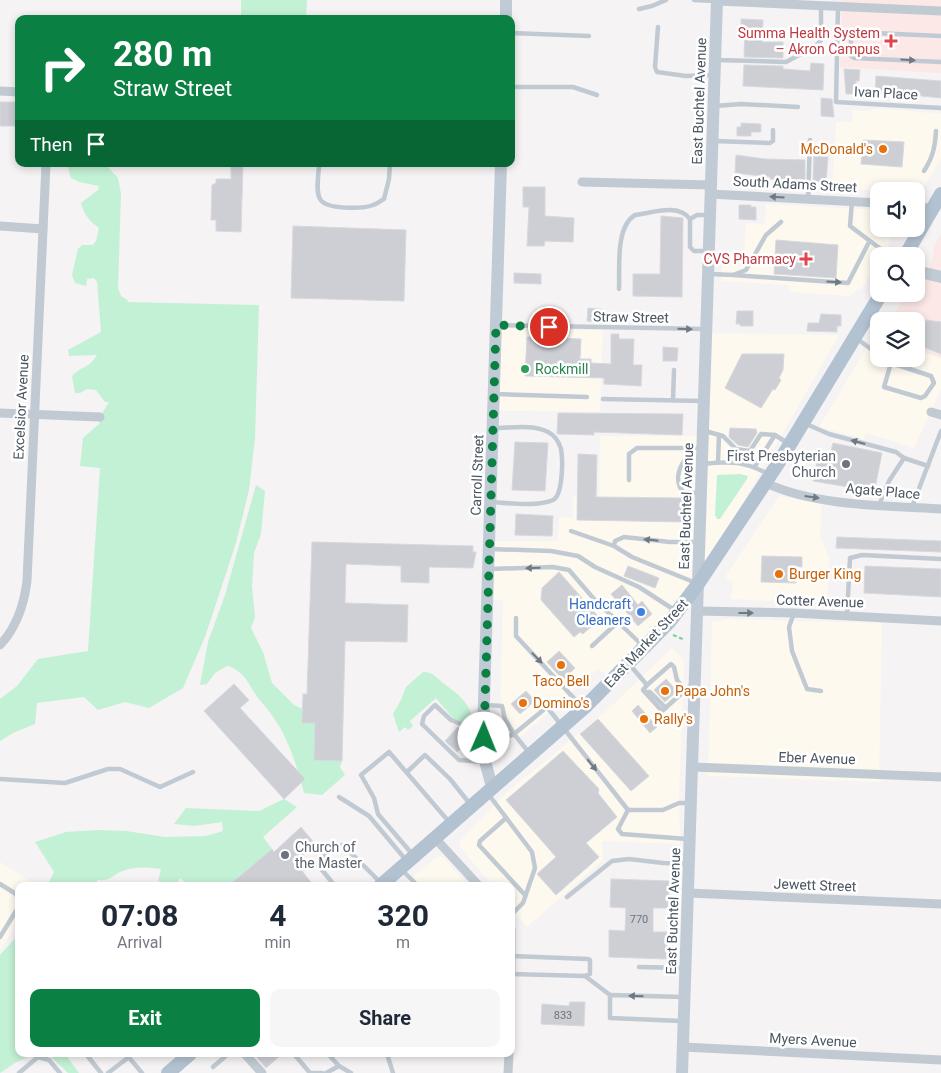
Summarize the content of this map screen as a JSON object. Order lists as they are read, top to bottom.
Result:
{
  "streets": {
    "main road": ["East Market Street"],
    "street": [
      "East Buchtel Avenue",
      "South Adams Street",
      "Excelsior Avenue",
      "Carroll Street",
      "Agate Place",
      "Cotter Avenue",
      "Eber Avenue",
      "Jewett Street",
      "Myers Avenue"
    ],
    "lane": ["Ivan Place", "Straw Street"]
  },
  "crossings": [
    ["East Buchtel Avenue", "South Adams Street"],
    ["East Buchtel Avenue", "Straw Street"],
    ["East Buchtel Avenue", "Cotter Avenue"],
    ["East Buchtel Avenue", "East Market Street"],
    ["East Buchtel Avenue", "Eber Avenue"],
    ["East Buchtel Avenue", "Jewett Street"],
    ["East Buchtel Avenue", "Myers Avenue"],
    ["Straw Street", "Carroll Street"],
    ["Carroll Street", "East Market Street"],
    ["Agate Place", "East Market Street"]
  ],
  "one_way": ["Straw Street", "Agate Place", "Cotter Avenue"],
  "places": {
    "health": ["Summa Health System – Akron Campus", "CVS Pharmacy"],
    "other": [
      "McDonald's",
      "Rockmill",
      "First Presbyterian Church",
      "Burger King",
      "Handcraft Cleaners",
      "Taco Bell",
      "Papa John's",
      "Domino's",
      "Rally's",
      "Church of the Master"
    ]
  },
  "house_numbers": ["770", "833"],
  "page": {
    "turn": ["280 m", "Straw Street"],
    "then": "Then",
    "eta": [
      "07:08",
      "Arrival",
      "4",
      "min",
      "320",
      "m"
    ],
    "buttons": ["Exit", "Share"]
  }
}
